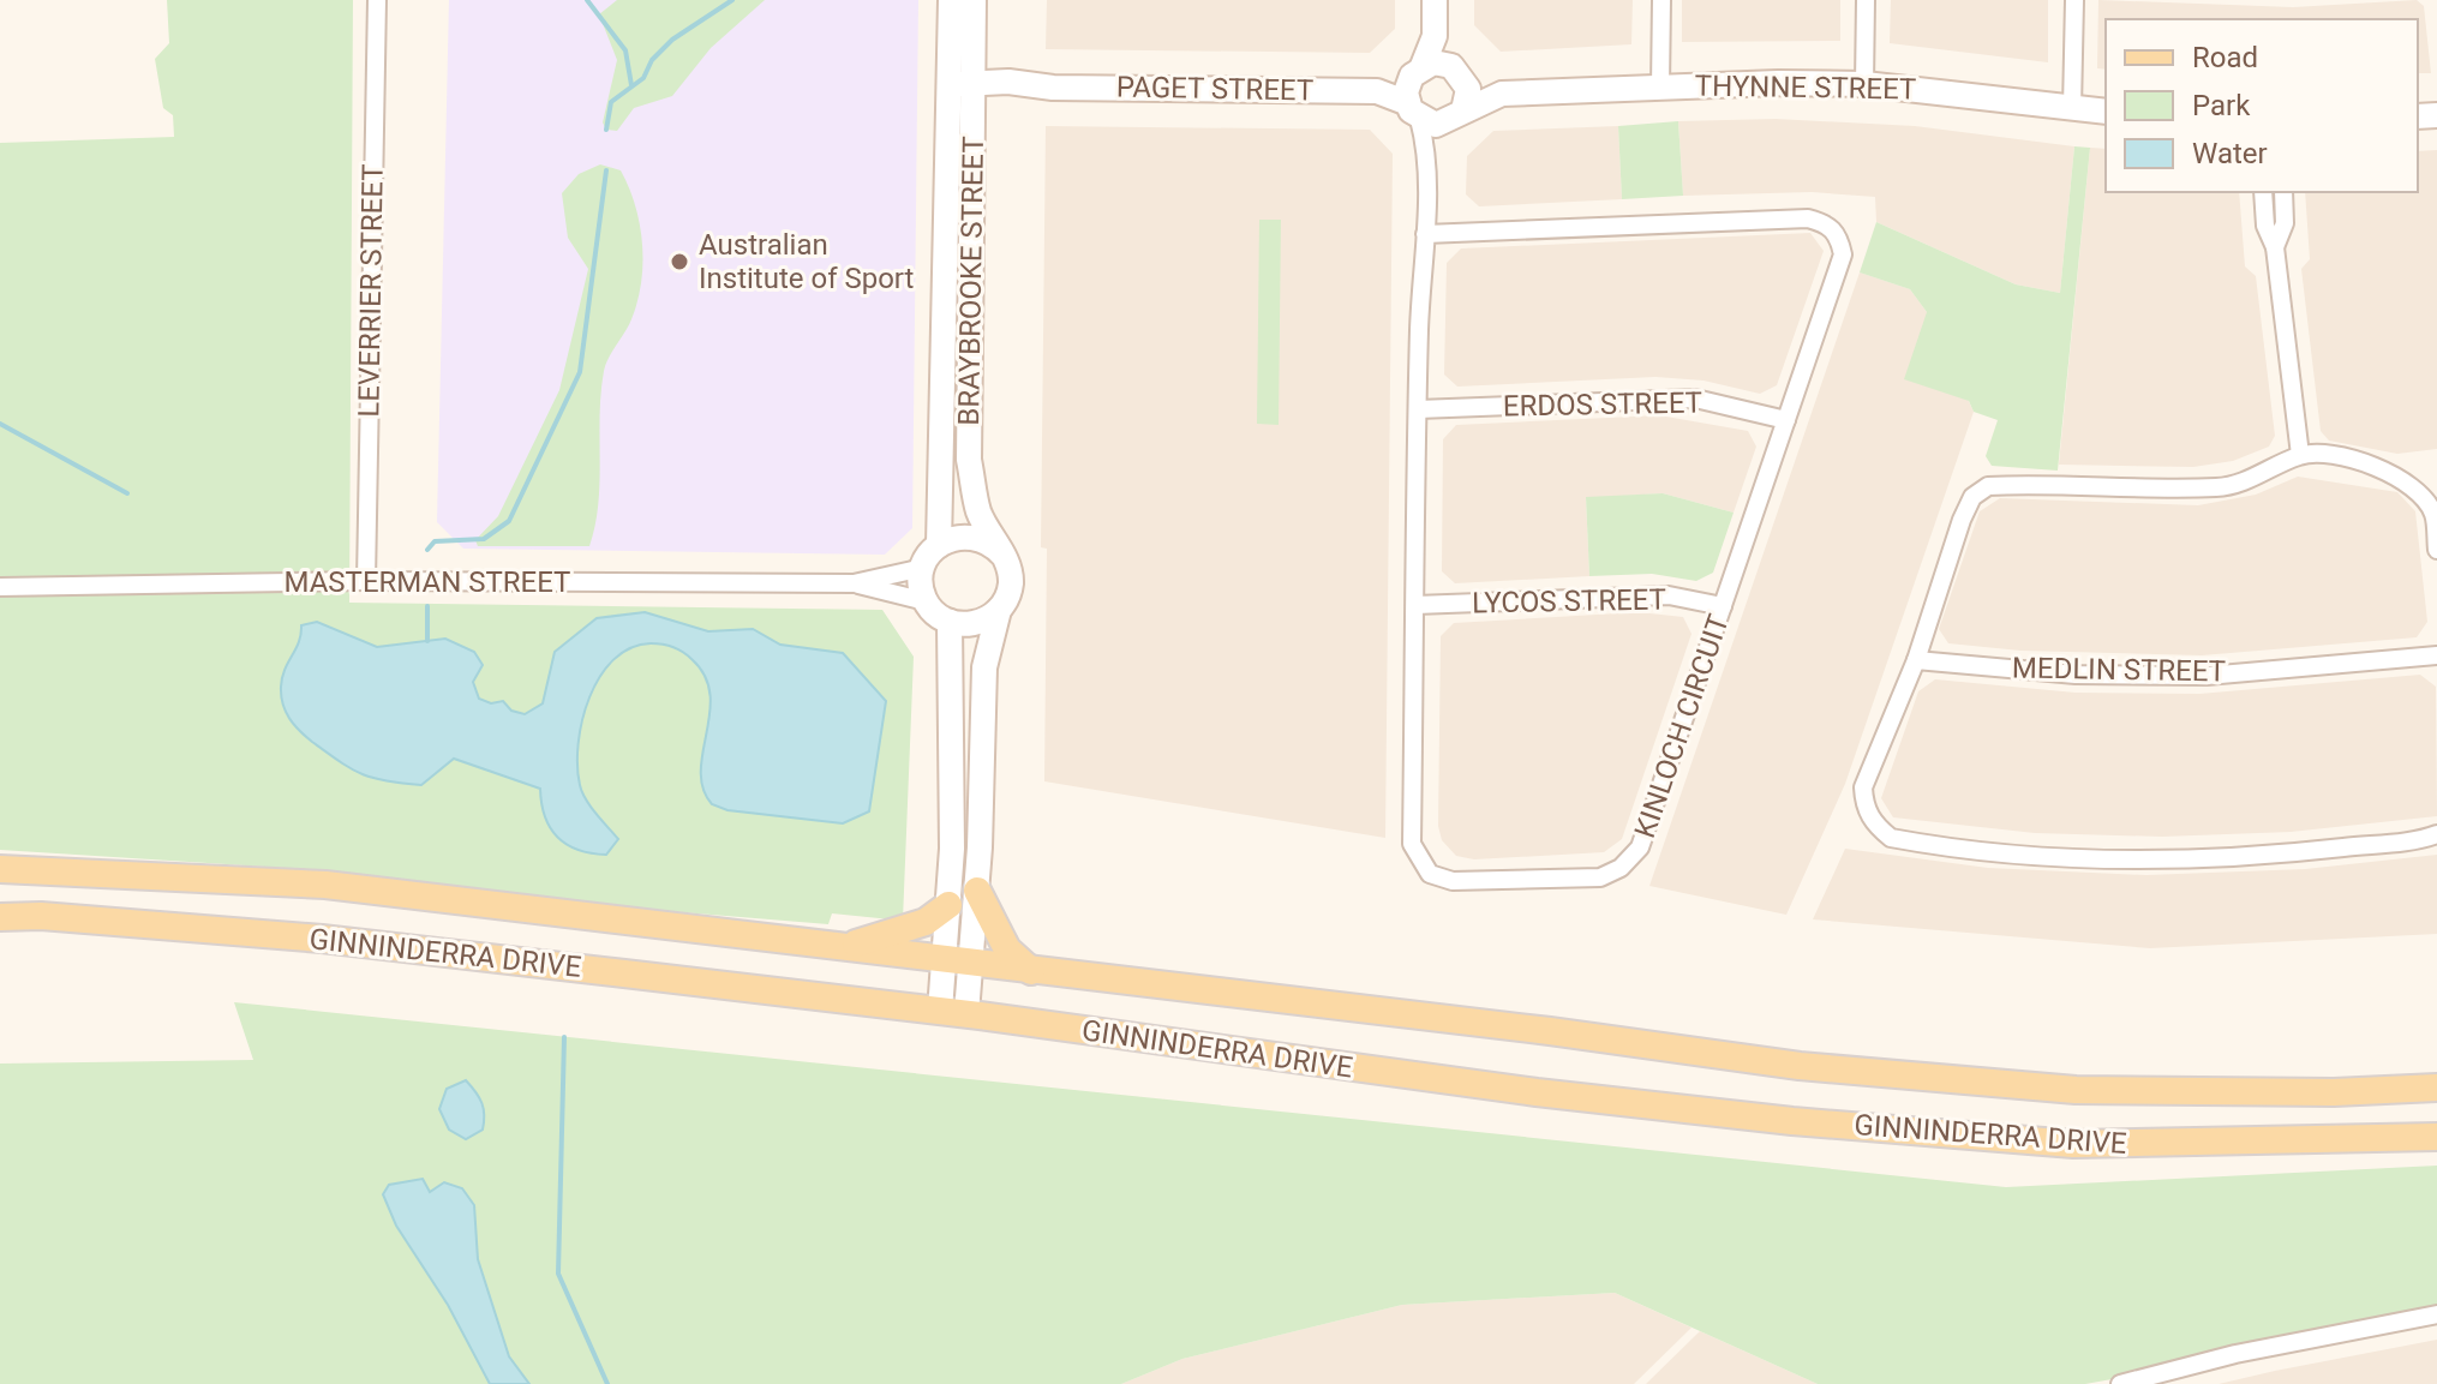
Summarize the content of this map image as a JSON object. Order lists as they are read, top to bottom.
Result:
{
  "streets": {
    "main road": ["GINNINDERRA DRIVE"],
    "street": [
      "THYNNE STREET",
      "PAGET STREET",
      "BRAYBROOKE STREET",
      "LEVERRIER STREET",
      "ERDOS STREET",
      "MASTERMAN STREET",
      "LYCOS STREET",
      "MEDLIN STREET",
      "KINLOCH CIRCUIT"
    ]
  },
  "crossings": [
    ["THYNNE STREET", "PAGET STREET"],
    ["THYNNE STREET", "KINLOCH CIRCUIT"],
    ["PAGET STREET", "BRAYBROOKE STREET"],
    ["PAGET STREET", "KINLOCH CIRCUIT"],
    ["BRAYBROOKE STREET", "MASTERMAN STREET"],
    ["LEVERRIER STREET", "MASTERMAN STREET"],
    ["ERDOS STREET", "KINLOCH CIRCUIT"],
    ["LYCOS STREET", "KINLOCH CIRCUIT"]
  ],
  "places": ["Australian Institute of Sport"],
  "legend": ["Road", "Park", "Water"]
}
